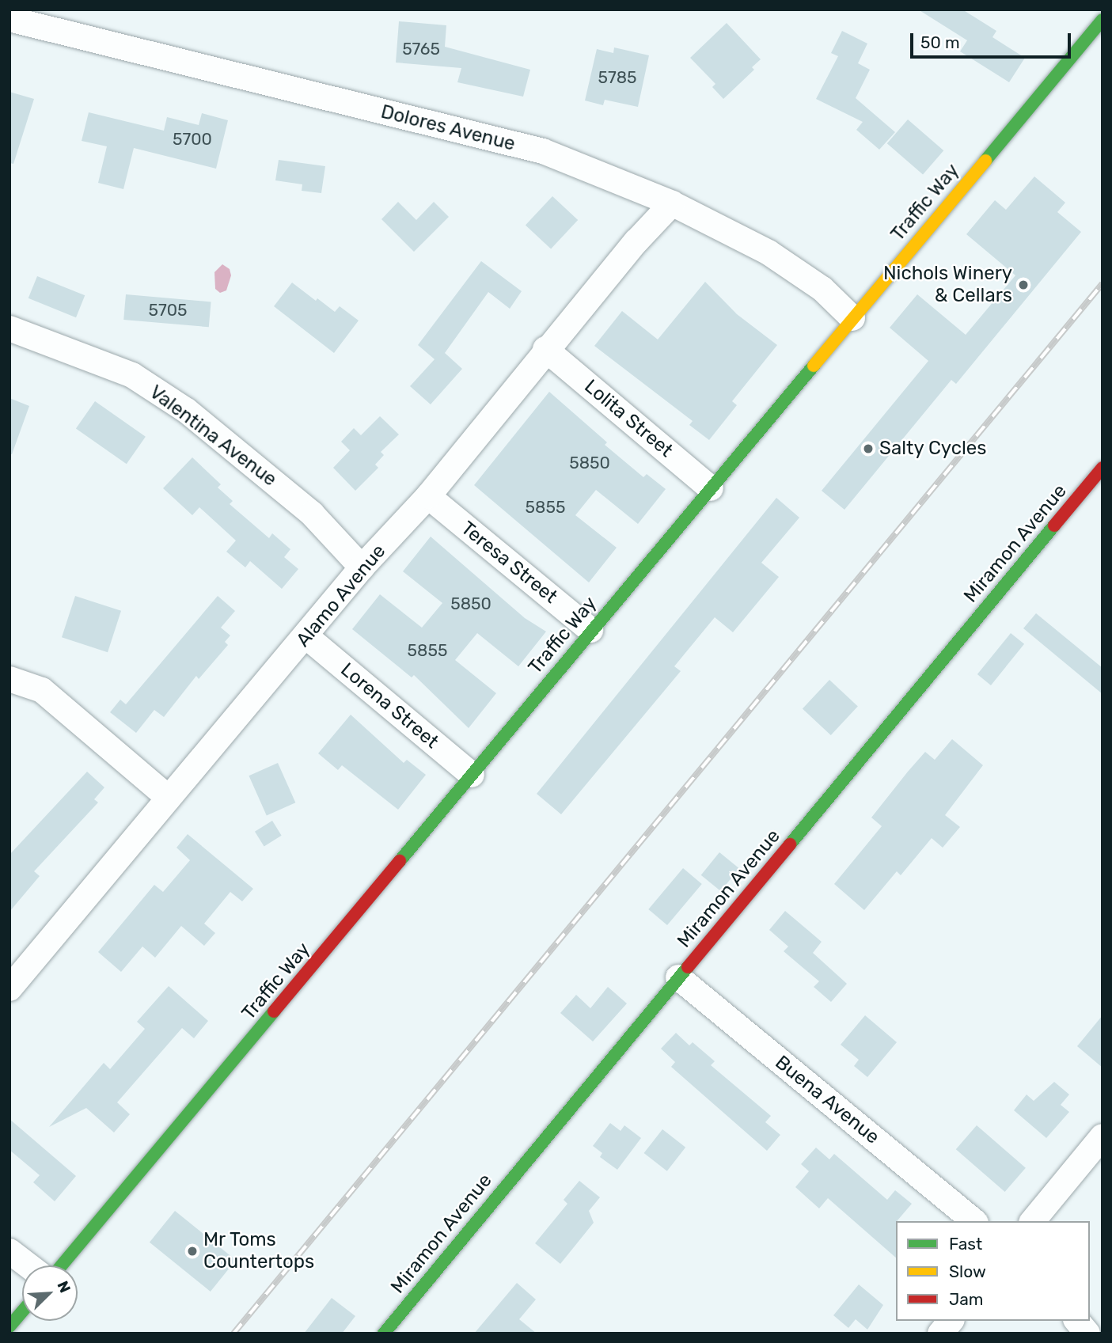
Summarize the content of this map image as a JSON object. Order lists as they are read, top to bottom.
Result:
{
  "streets": {
    "street": [
      "Dolores Avenue",
      "Traffic Way",
      "Lolita Street",
      "Valentina Avenue",
      "Miramon Avenue",
      "Teresa Street",
      "Alamo Avenue",
      "Lorena Street",
      "Buena Avenue"
    ]
  },
  "crossings": [
    ["Dolores Avenue", "Traffic Way"],
    ["Dolores Avenue", "Alamo Avenue"],
    ["Traffic Way", "Lolita Street"],
    ["Traffic Way", "Teresa Street"],
    ["Traffic Way", "Lorena Street"],
    ["Lolita Street", "Alamo Avenue"],
    ["Valentina Avenue", "Alamo Avenue"],
    ["Miramon Avenue", "Buena Avenue"],
    ["Teresa Street", "Alamo Avenue"],
    ["Alamo Avenue", "Lorena Street"]
  ],
  "places": ["Nichols Winery & Cellars", "Salty Cycles", "Mr Toms Countertops"],
  "house_numbers": [
    "5765",
    "5785",
    "5700",
    "5705",
    "5850",
    "5855",
    "5850",
    "5855"
  ],
  "legend": ["Fast", "Slow", "Jam"],
  "scale_bar": "50 m",
  "north": "top right"
}
